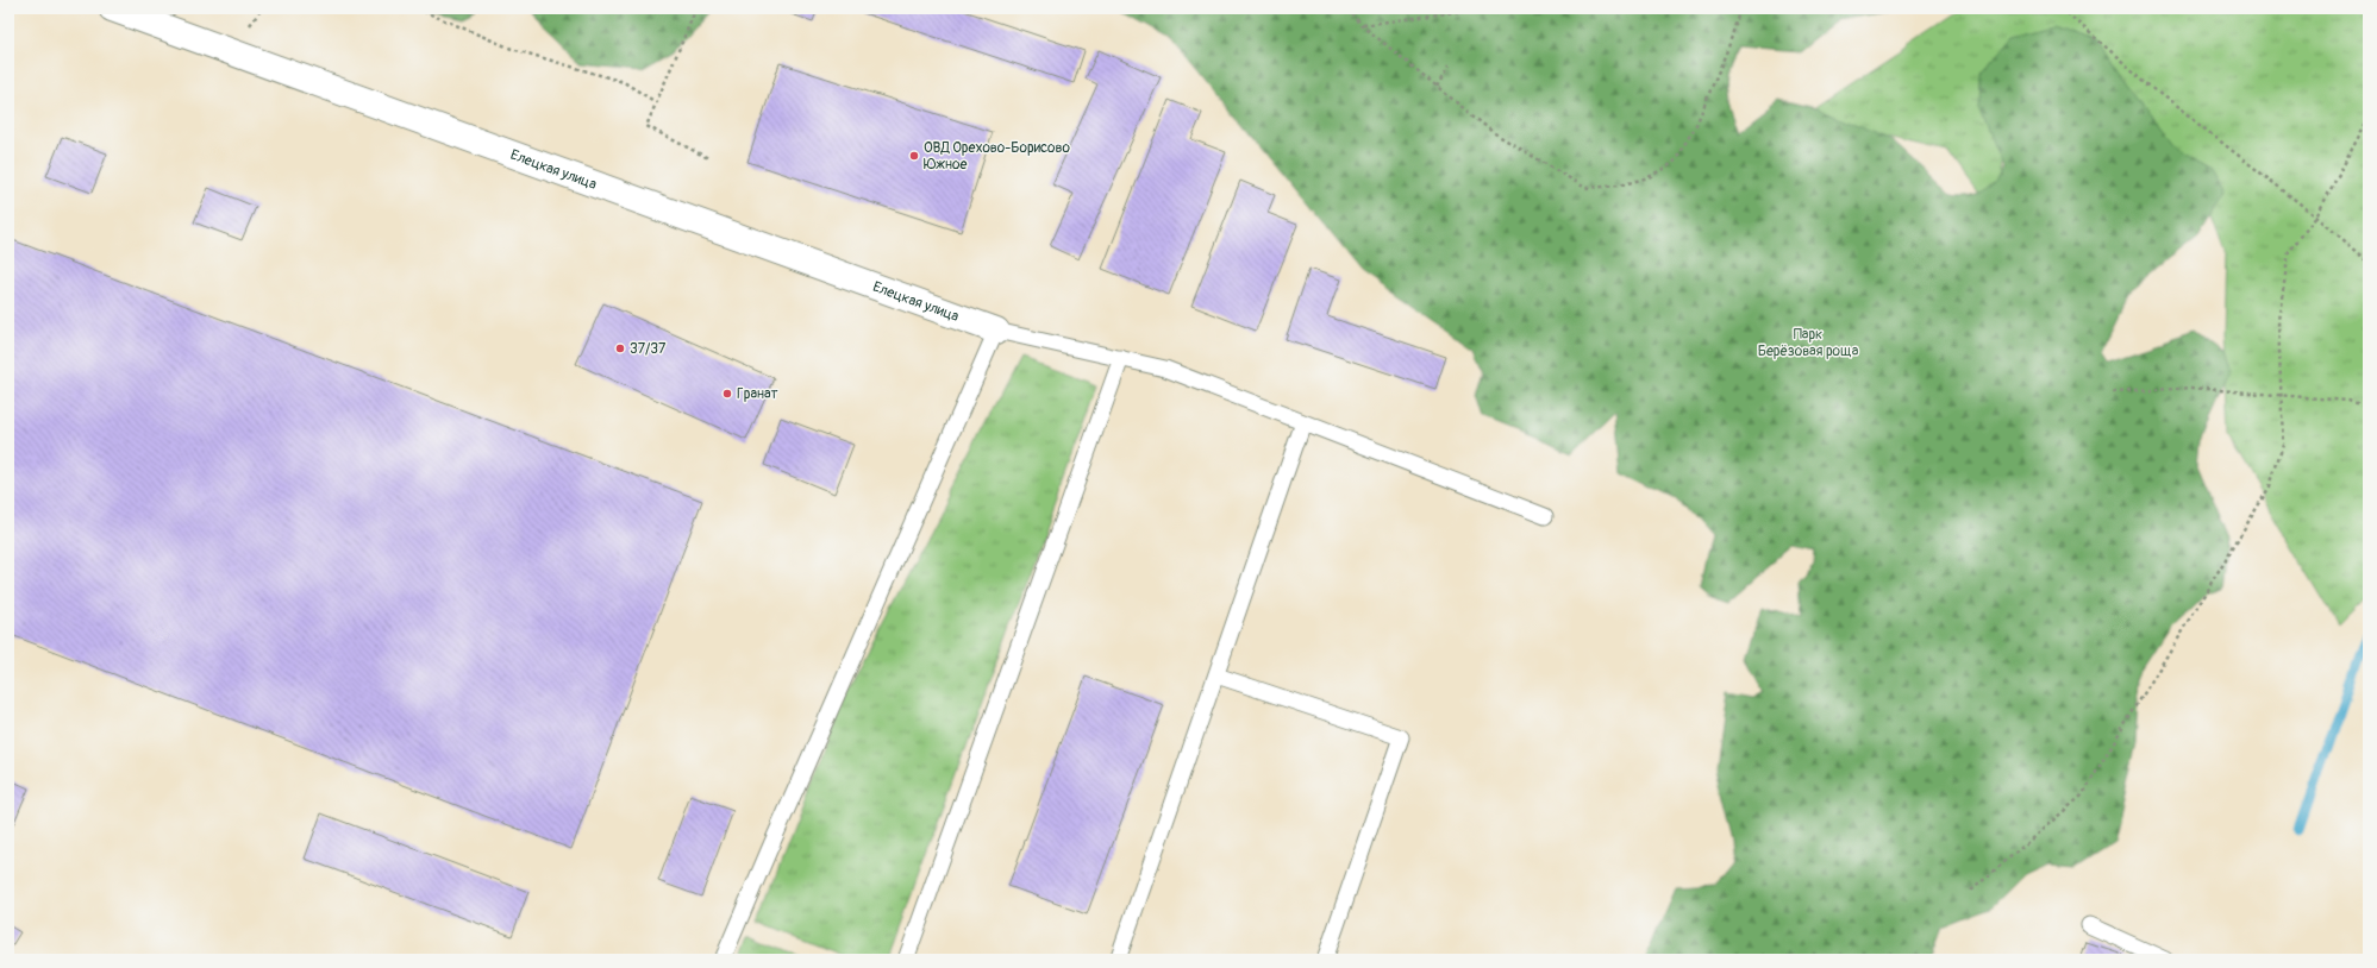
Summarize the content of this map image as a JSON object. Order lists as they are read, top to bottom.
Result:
{
  "streets": {
    "street": ["Елецкая улица"]
  },
  "parks": ["Парк Берёзовая роща"],
  "places": ["ОВД Орехово-Борисово Южное", "37/37", "Гранат"]
}
